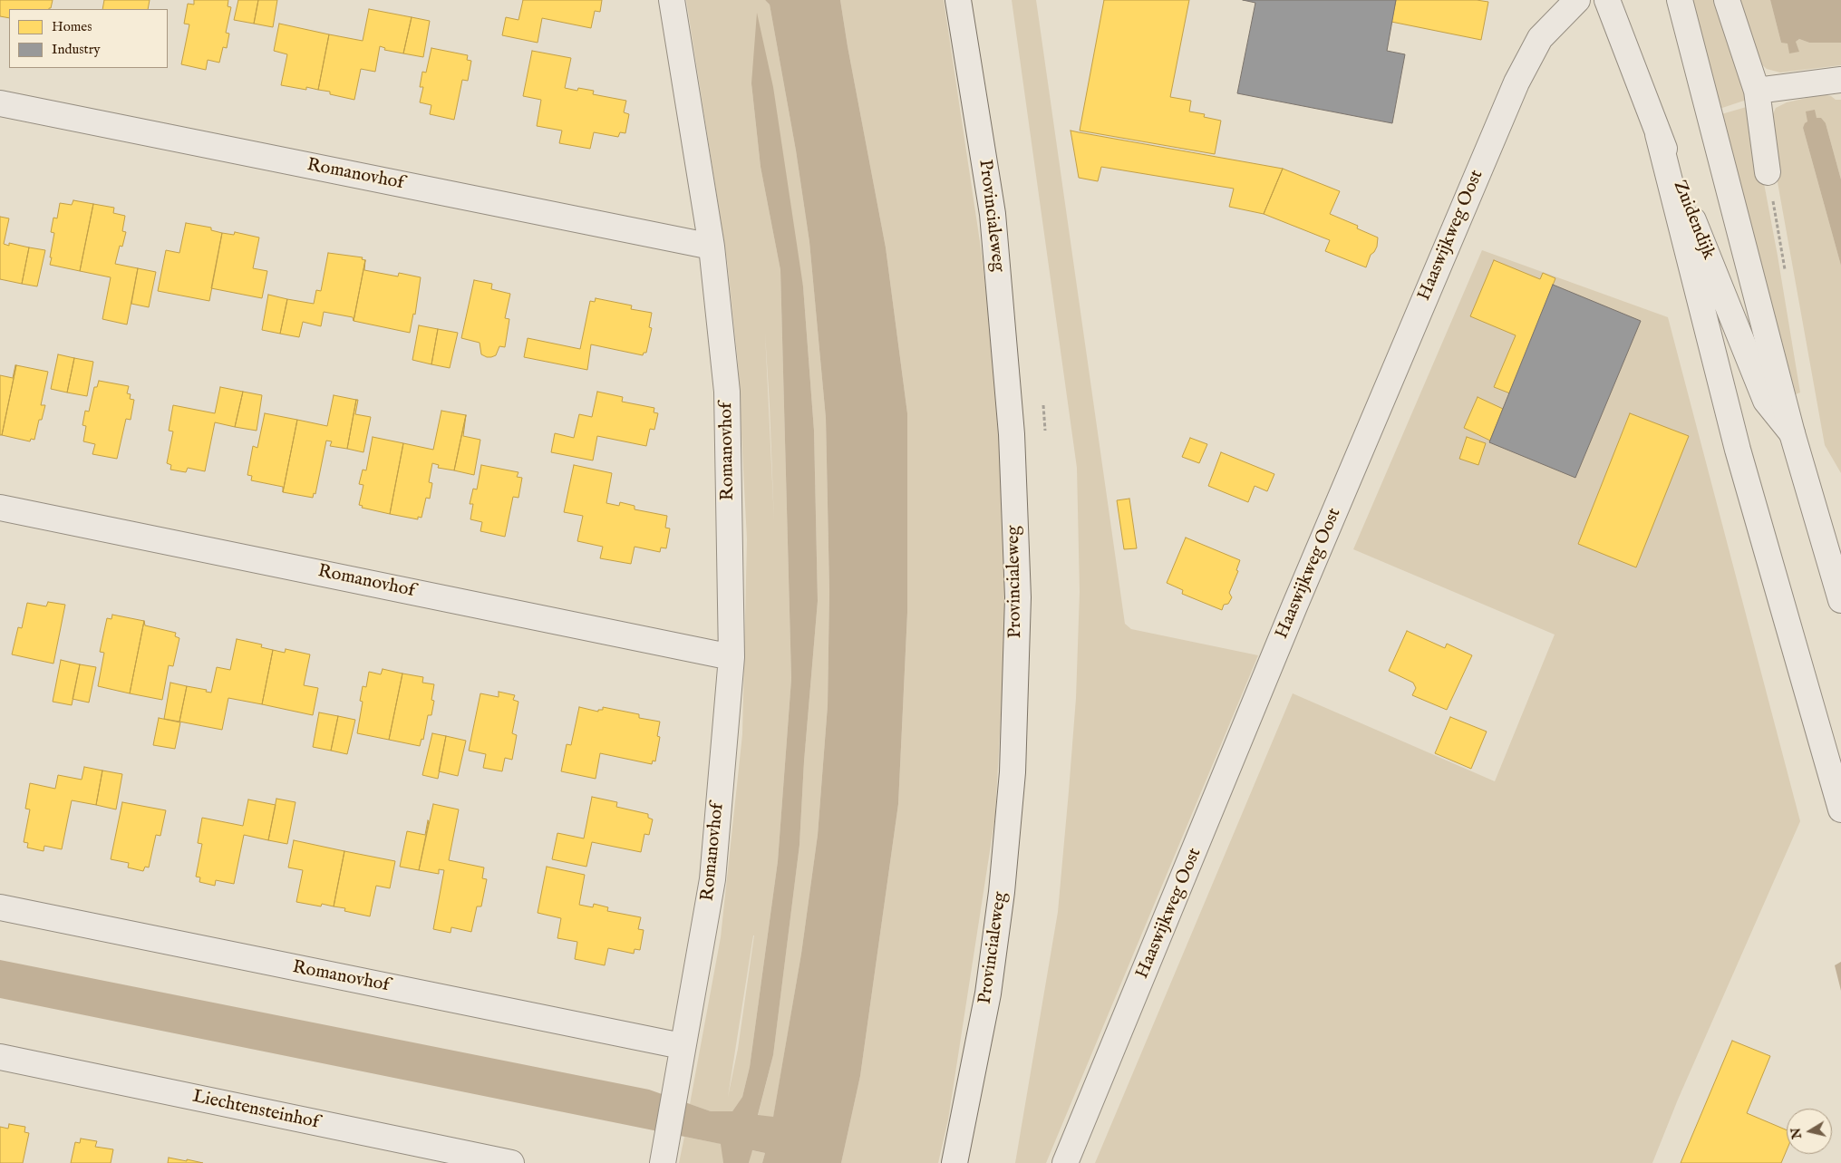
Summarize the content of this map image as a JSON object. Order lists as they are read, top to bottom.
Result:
{
  "streets": {
    "street": [
      "Romanovhof",
      "Provincialeweg",
      "Zuidendijk",
      "Haaswijkweg Oost",
      "Liechtensteinhof"
    ]
  },
  "legend": ["Homes", "Industry"],
  "north": "left"
}
